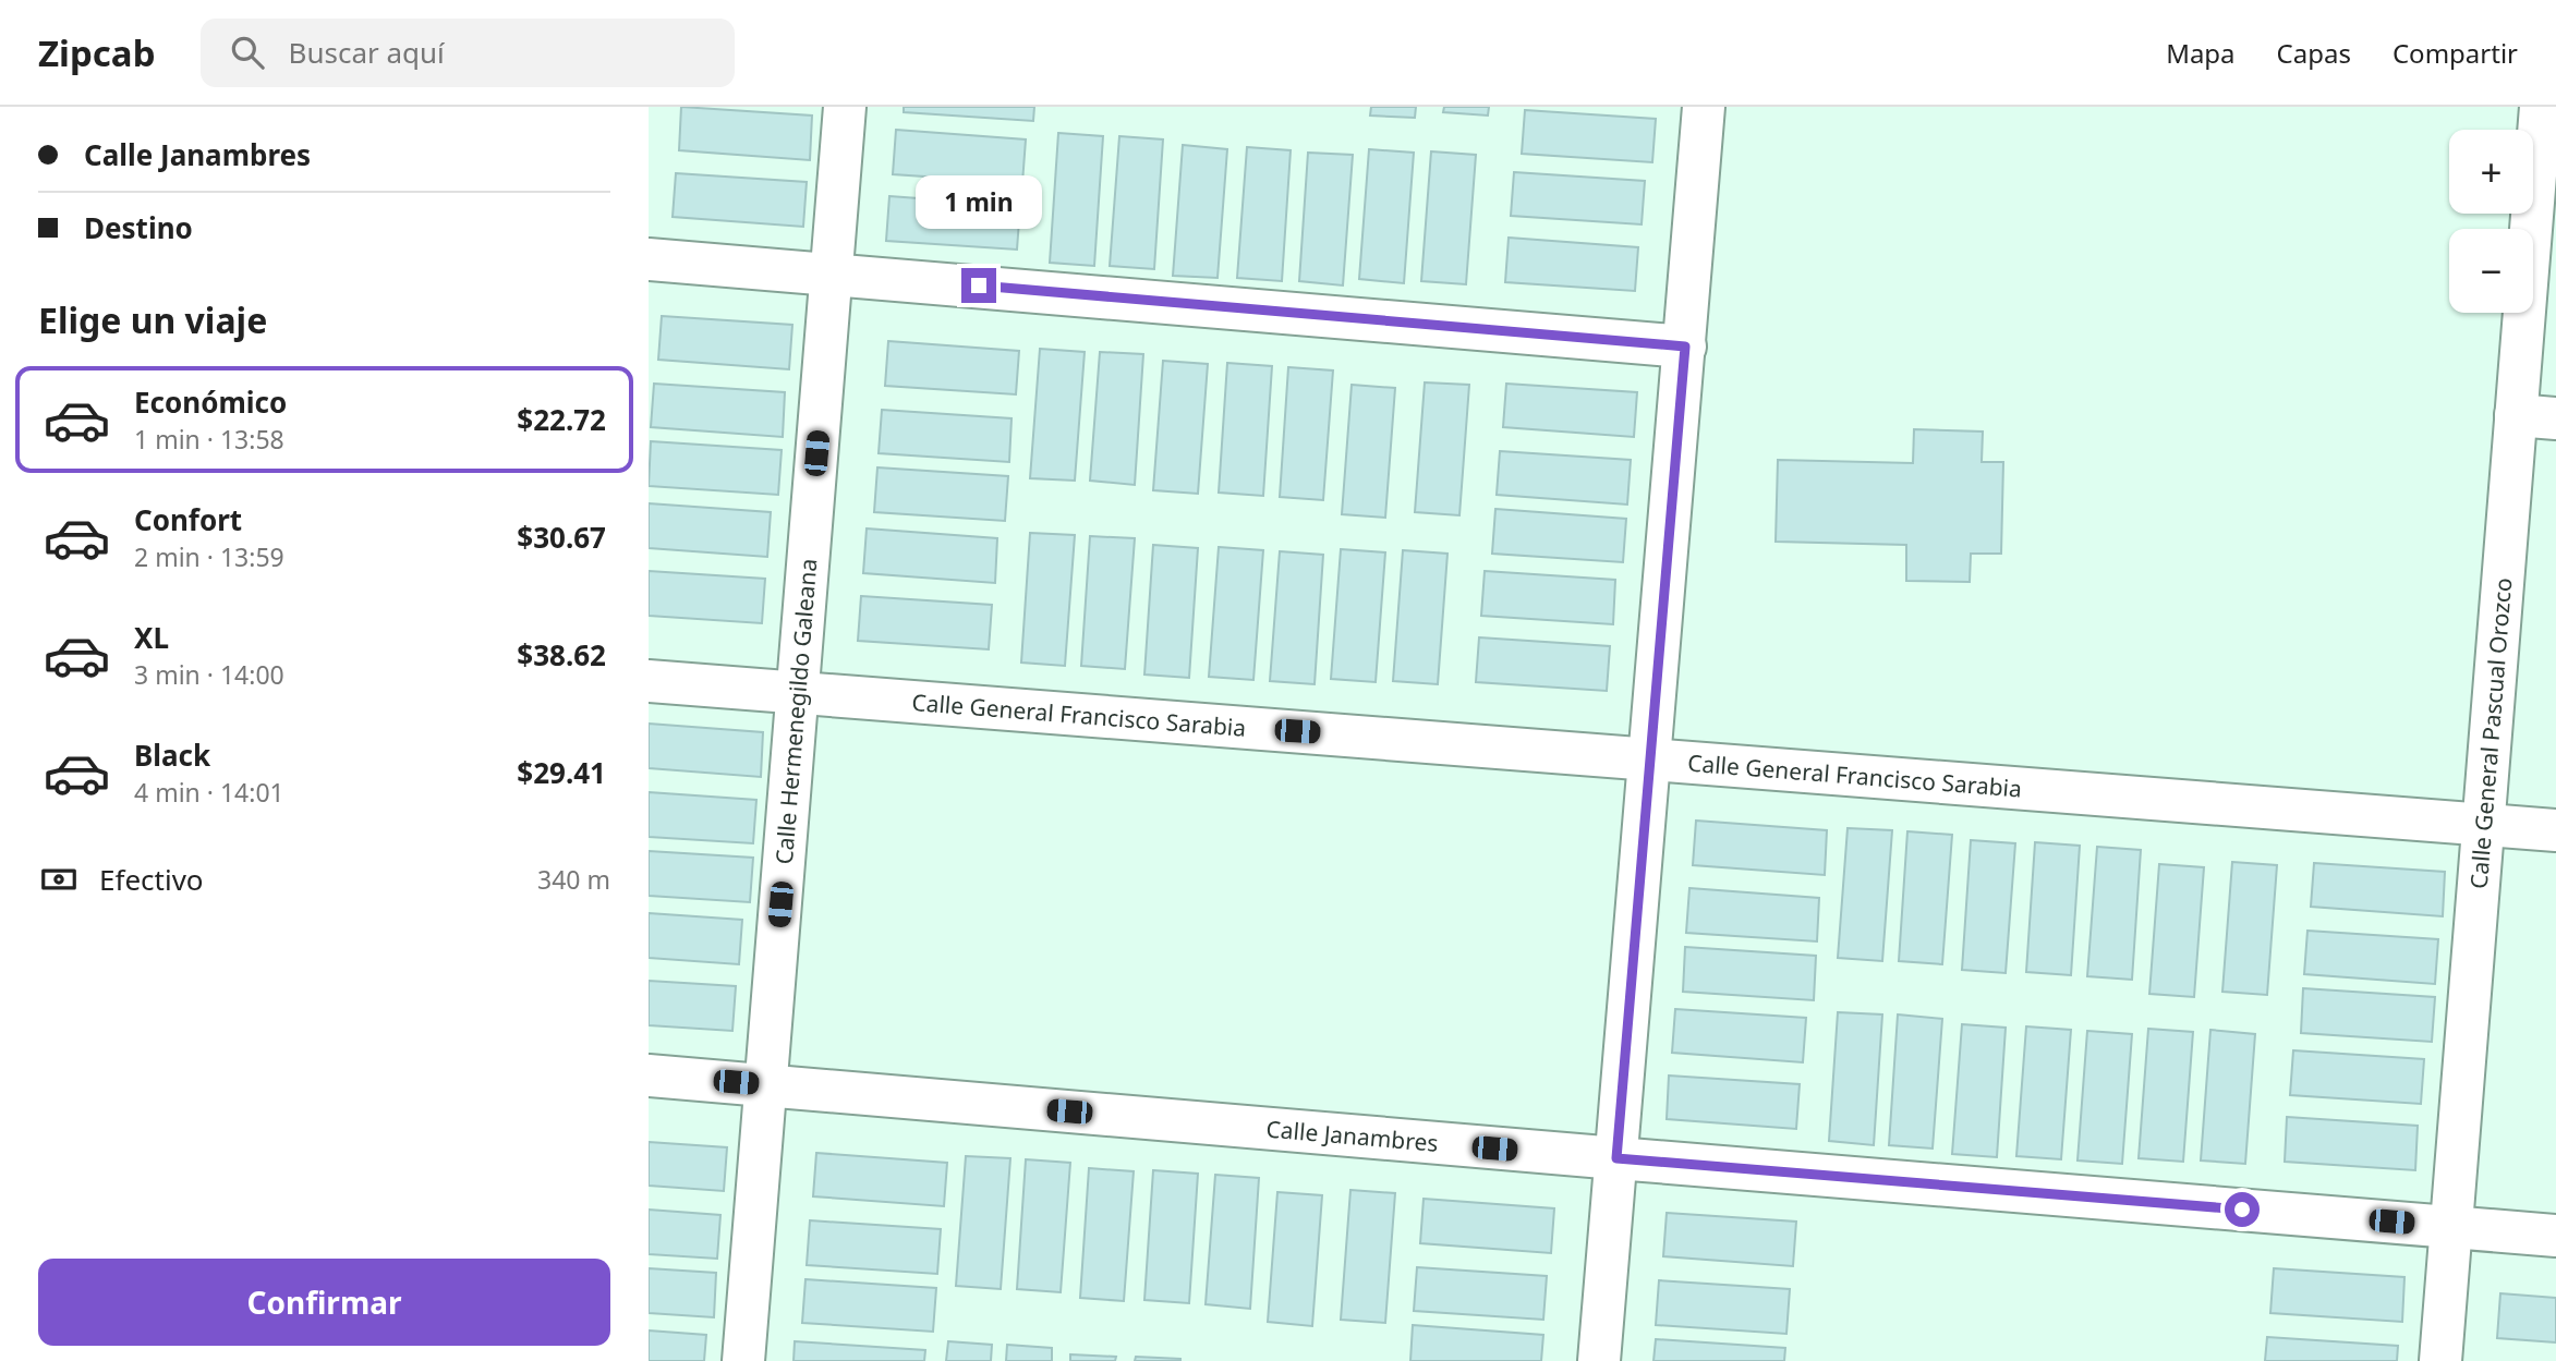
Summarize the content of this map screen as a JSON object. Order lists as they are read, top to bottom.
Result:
{
  "streets": {
    "street": [
      "Calle Hermenegildo Galeana",
      "Calle General Francisco Sarabia",
      "Calle General Pascual Orozco",
      "Calle Janambres"
    ]
  },
  "crossings": [
    ["Calle Hermenegildo Galeana", "Calle General Francisco Sarabia"],
    ["Calle Hermenegildo Galeana", "Calle Janambres"],
    ["Calle General Francisco Sarabia", "Calle General Pascual Orozco"],
    ["Calle General Pascual Orozco", "Calle Janambres"]
  ],
  "page": {
    "header": "Zipcab",
    "search": "Buscar aquí",
    "nav": ["Mapa", "Capas", "Compartir"],
    "banner": ["Calle Janambres", "Destino"],
    "map_buttons": ["+", "−"],
    "bubble": "1 min",
    "heading": "Elige un viaje",
    "list": [
      {
        "name": "Económico",
        "note": "1 min · 13:58",
        "value": "$22.72"
      },
      {
        "name": "Confort",
        "note": "2 min · 13:59",
        "value": "$30.67"
      },
      {
        "name": "XL",
        "note": "3 min · 14:00",
        "value": "$38.62"
      },
      {
        "name": "Black",
        "note": "4 min · 14:01",
        "value": "$29.41"
      }
    ],
    "pay": ["Efectivo", "340 m"],
    "buttons": "Confirmar"
  }
}
